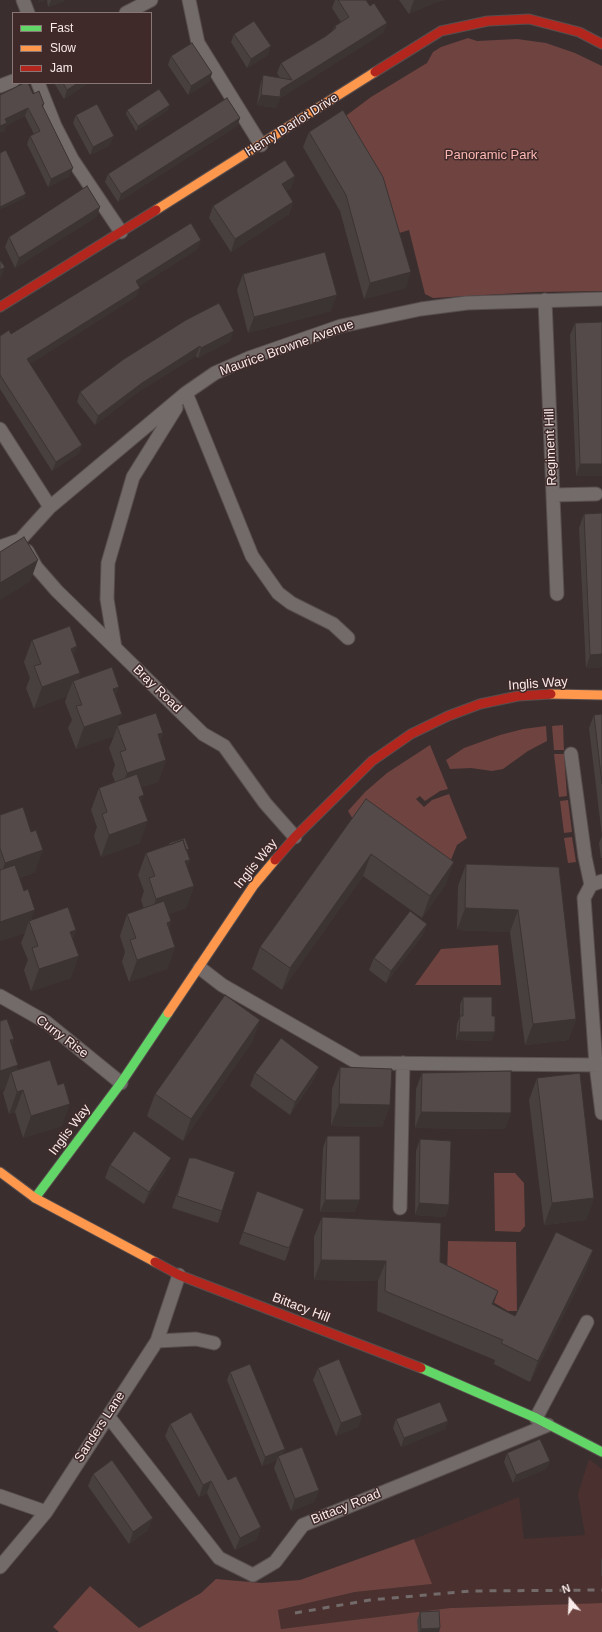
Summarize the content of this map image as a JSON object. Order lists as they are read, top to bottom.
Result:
{
  "streets": {
    "street": [
      "Henry Darlot Drive",
      "Maurice Browne Avenue",
      "Regiment Hill",
      "Inglis Way",
      "Bray Road",
      "Curry Rise",
      "Bittacy Hill",
      "Sanders Lane",
      "Bittacy Road"
    ]
  },
  "crossings": [
    ["Maurice Browne Avenue", "Regiment Hill"],
    ["Inglis Way", "Bray Road"],
    ["Inglis Way", "Curry Rise"],
    ["Inglis Way", "Bittacy Hill"],
    ["Bittacy Hill", "Sanders Lane"],
    ["Bittacy Hill", "Bittacy Road"],
    ["Sanders Lane", "Bittacy Road"]
  ],
  "parks": ["Panoramic Park"],
  "legend": ["Fast", "Slow", "Jam"],
  "north": "top"
}
